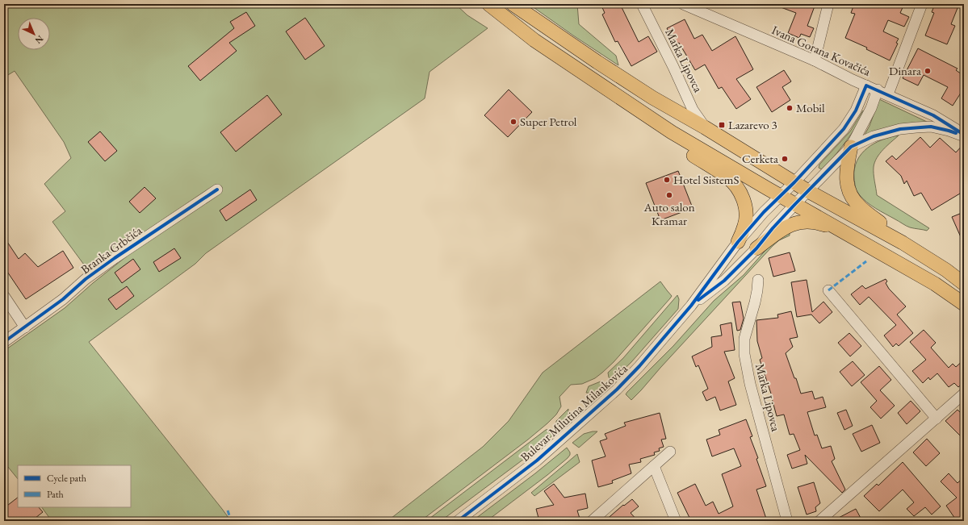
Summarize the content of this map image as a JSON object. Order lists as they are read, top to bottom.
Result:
{
  "streets": {
    "street": [
      "Ivana Gorana Kovačića",
      "Marka Lipovca",
      "Branka Grbčića",
      "Bulevar Milutina Milankovića"
    ]
  },
  "crossings": [
    ["Ivana Gorana Kovačića", "Bulevar Milutina Milankovića"]
  ],
  "places": {
    "other": [
      "Dinara",
      "Mobil",
      "Super Petrol",
      "Cerketa",
      "Hotel SistemS",
      "Auto salon Kramar"
    ],
    "transit": ["Lazarevo 3"]
  },
  "legend": ["Cycle path", "Path"],
  "north": "bottom right"
}
